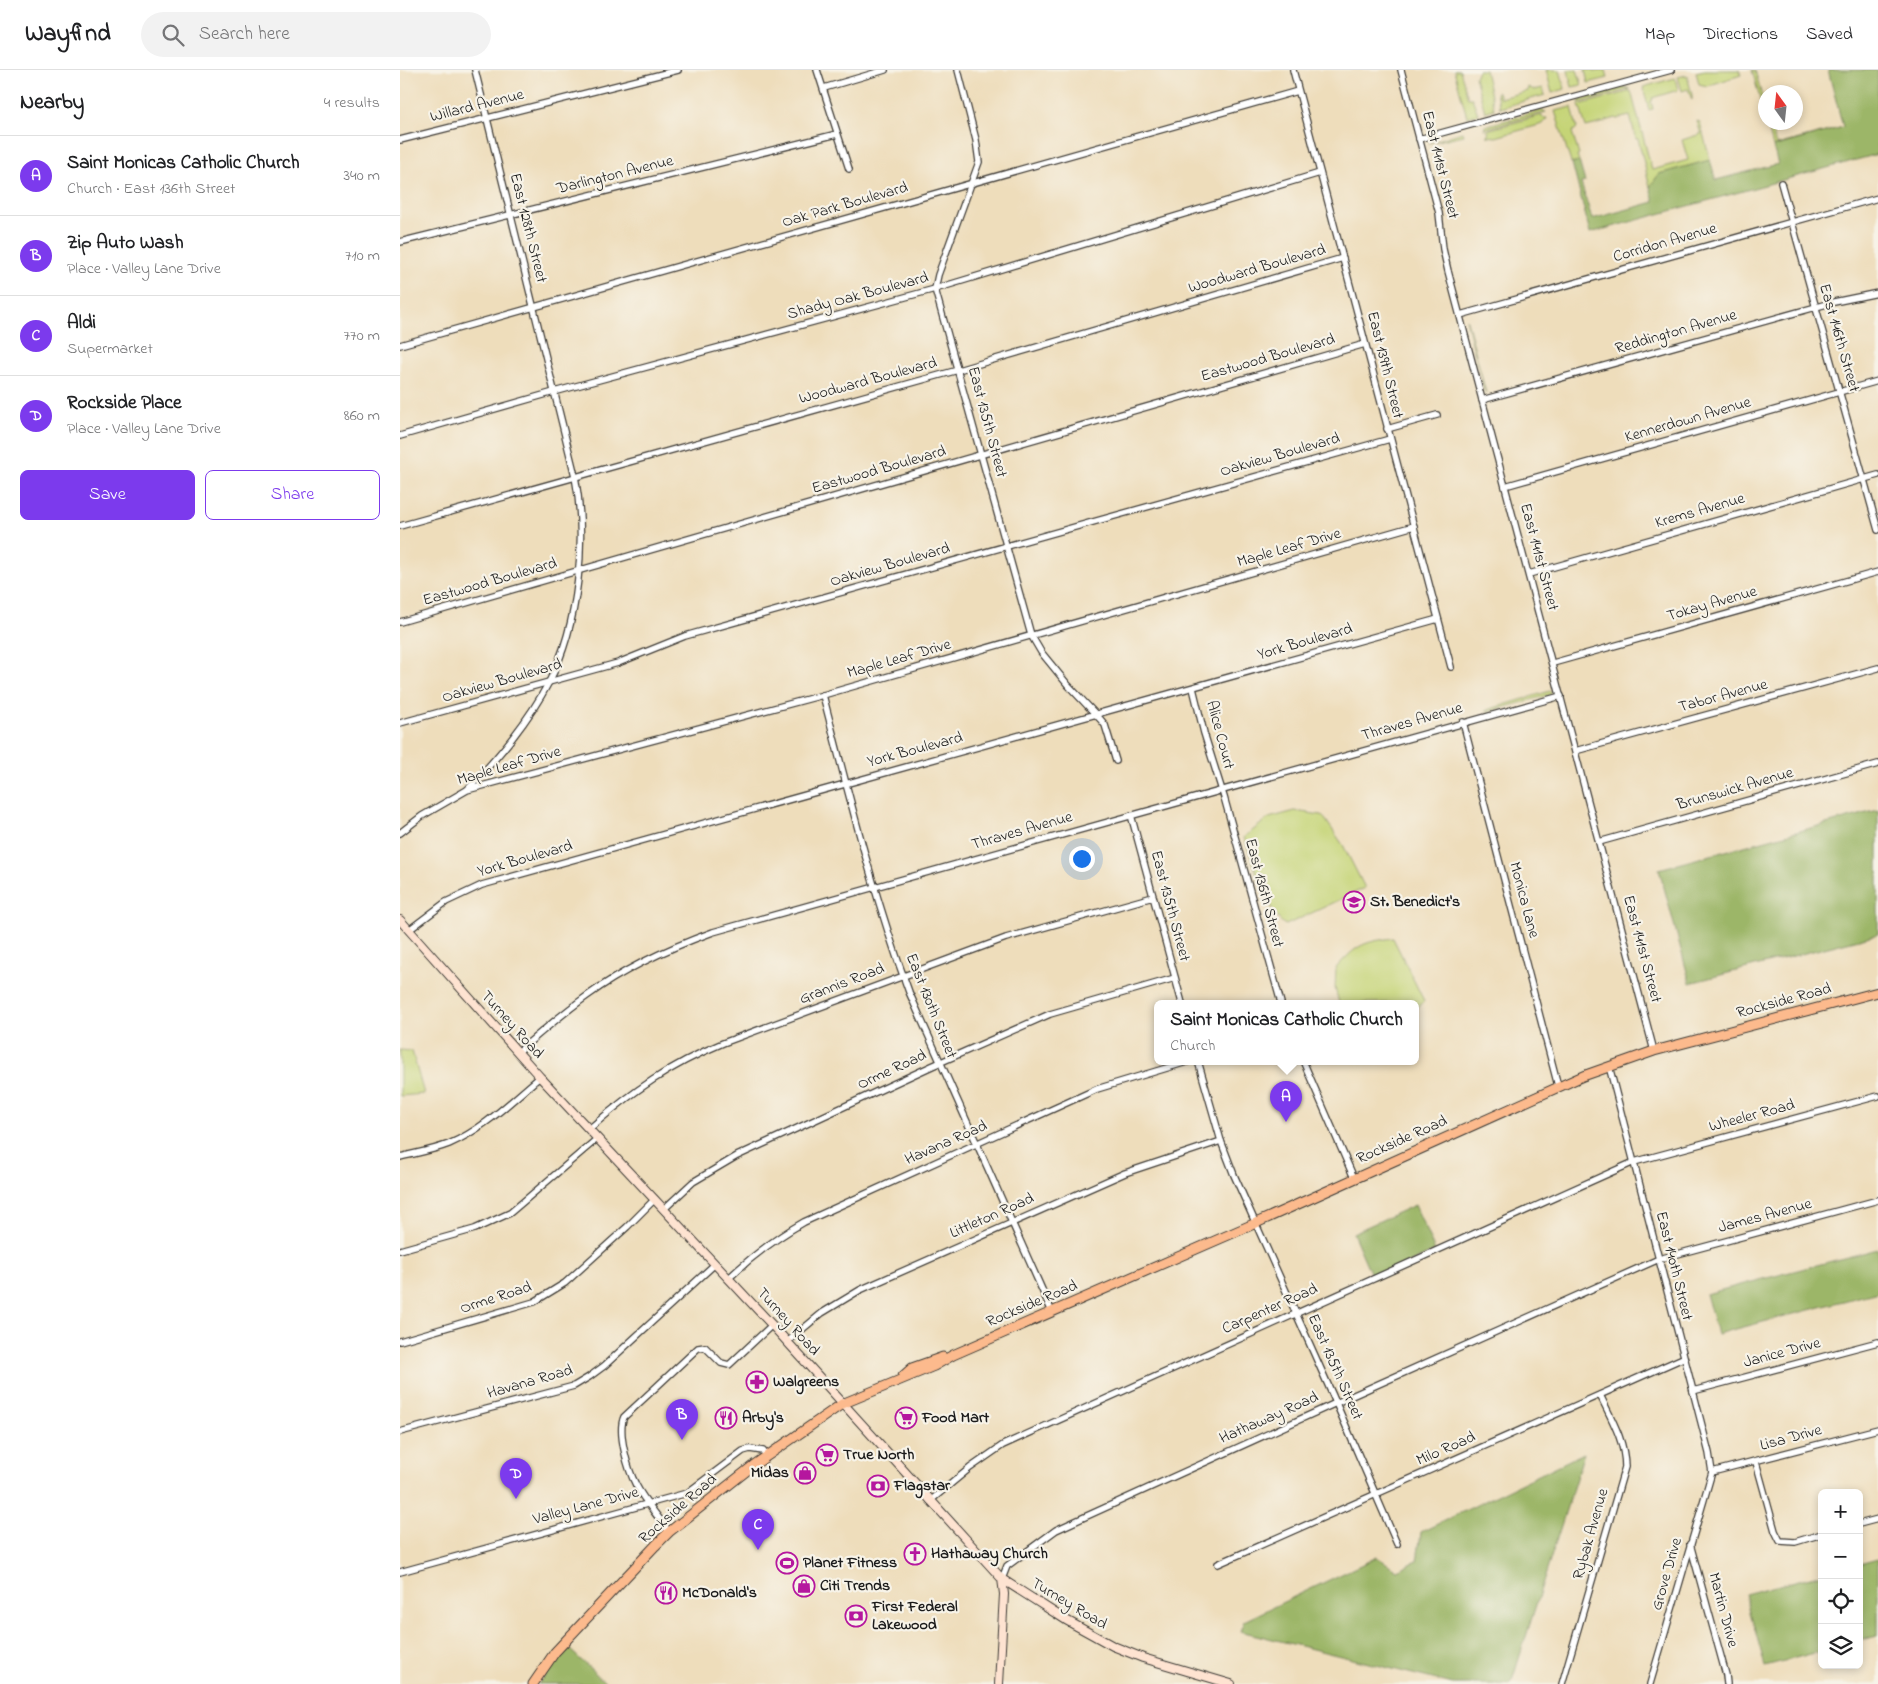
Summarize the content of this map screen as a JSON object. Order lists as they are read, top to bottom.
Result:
{
  "streets": {
    "main road": ["Rockside Road", "Turney Road"],
    "street": [
      "Willard Avenue",
      "East 141st Street",
      "Darlington Avenue",
      "Oak Park Boulevard",
      "East 128th Street",
      "Corridon Avenue",
      "Woodward Boulevard",
      "Shady Oak Boulevard",
      "Reddington Avenue",
      "East 146th Street",
      "Eastwood Boulevard",
      "East 139th Street",
      "Kennerdown Avenue",
      "East 135th Street",
      "Oakview Boulevard",
      "Krems Avenue",
      "Maple Leaf Drive",
      "Tokay Avenue",
      "York Boulevard",
      "Tabor Avenue",
      "Thraves Avenue",
      "Alice Court",
      "Brunswick Avenue",
      "East 136th Street",
      "Monica Lane",
      "Grannis Road",
      "East 130th Street",
      "Orme Road",
      "Wheeler Road",
      "Havana Road",
      "Littleton Road",
      "James Avenue",
      "East 140th Street",
      "Carpenter Road",
      "Janice Drive",
      "Hathaway Road",
      "Lisa Drive",
      "Milo Road",
      "Valley Lane Drive",
      "Rybak Avenue",
      "Grove Drive",
      "Martin Drive"
    ]
  },
  "crossings": [
    ["Willard Avenue", "East 128th Street"],
    ["East 141st Street", "Corridon Avenue"],
    ["East 141st Street", "Reddington Avenue"],
    ["East 141st Street", "Kennerdown Avenue"],
    ["East 141st Street", "Krems Avenue"],
    ["East 141st Street", "Tokay Avenue"],
    ["East 141st Street", "Tabor Avenue"],
    ["East 141st Street", "Thraves Avenue"],
    ["East 141st Street", "Brunswick Avenue"],
    ["East 141st Street", "Rockside Road"],
    ["Darlington Avenue", "East 128th Street"],
    ["Oak Park Boulevard", "East 128th Street"],
    ["Oak Park Boulevard", "East 139th Street"],
    ["East 128th Street", "Woodward Boulevard"],
    ["East 128th Street", "Shady Oak Boulevard"],
    ["East 128th Street", "Eastwood Boulevard"],
    ["East 128th Street", "Oakview Boulevard"],
    ["East 128th Street", "Maple Leaf Drive"],
    ["Corridon Avenue", "East 146th Street"],
    ["Woodward Boulevard", "East 139th Street"],
    ["Woodward Boulevard", "East 135th Street"],
    ["Shady Oak Boulevard", "East 139th Street"],
    ["Shady Oak Boulevard", "East 135th Street"],
    ["Reddington Avenue", "East 146th Street"],
    ["East 146th Street", "Kennerdown Avenue"],
    ["East 146th Street", "Krems Avenue"],
    ["Eastwood Boulevard", "East 139th Street"],
    ["Eastwood Boulevard", "East 135th Street"],
    ["East 139th Street", "Oakview Boulevard"],
    ["East 139th Street", "Maple Leaf Drive"],
    ["East 139th Street", "York Boulevard"],
    ["East 135th Street", "Oakview Boulevard"],
    ["East 135th Street", "Maple Leaf Drive"],
    ["East 135th Street", "York Boulevard"],
    ["East 135th Street", "Thraves Avenue"],
    ["East 135th Street", "Grannis Road"],
    ["East 135th Street", "Rockside Road"],
    ["East 135th Street", "Orme Road"],
    ["East 135th Street", "Littleton Road"],
    ["East 135th Street", "Carpenter Road"],
    ["East 135th Street", "Hathaway Road"],
    ["East 135th Street", "Milo Road"],
    ["Maple Leaf Drive", "East 130th Street"],
    ["York Boulevard", "Alice Court"],
    ["York Boulevard", "East 130th Street"],
    ["York Boulevard", "Turney Road"],
    ["Thraves Avenue", "Alice Court"],
    ["Thraves Avenue", "East 136th Street"],
    ["Thraves Avenue", "Monica Lane"],
    ["Thraves Avenue", "East 130th Street"],
    ["Thraves Avenue", "Turney Road"],
    ["Alice Court", "East 136th Street"],
    ["Monica Lane", "Rockside Road"],
    ["Grannis Road", "East 130th Street"],
    ["Grannis Road", "Turney Road"],
    ["Rockside Road", "East 130th Street"],
    ["Rockside Road", "Turney Road"],
    ["Rockside Road", "East 140th Street"],
    ["Rockside Road", "Valley Lane Drive"],
    ["East 130th Street", "Orme Road"],
    ["East 130th Street", "Havana Road"],
    ["East 130th Street", "Littleton Road"],
    ["Turney Road", "Orme Road"],
    ["Turney Road", "Havana Road"],
    ["Turney Road", "Littleton Road"],
    ["Turney Road", "Carpenter Road"],
    ["Turney Road", "Hathaway Road"],
    ["Wheeler Road", "East 140th Street"],
    ["Wheeler Road", "Carpenter Road"],
    ["James Avenue", "East 140th Street"],
    ["James Avenue", "Hathaway Road"],
    ["East 140th Street", "Carpenter Road"],
    ["East 140th Street", "Janice Drive"],
    ["East 140th Street", "Hathaway Road"],
    ["East 140th Street", "Lisa Drive"],
    ["East 140th Street", "Milo Road"],
    ["East 140th Street", "Grove Drive"],
    ["Lisa Drive", "Grove Drive"],
    ["Milo Road", "Rybak Avenue"],
    ["Grove Drive", "Martin Drive"]
  ],
  "places": {
    "school or university": ["St. Benedict's"],
    "pharmacy": ["Walgreens"],
    "restaurant": ["Arby's", "McDonald's"],
    "supermarket": ["Food Mart", "True North"],
    "shop": ["Midas", "Citi Trends"],
    "bank": ["Flagstar", "First Federal Lakewood"],
    "church": ["Hathaway Church"],
    "sports": ["Planet Fitness"]
  },
  "north": "top",
  "page": {
    "header": "Wayfind",
    "search": "Search here",
    "nav": ["Map", "Directions", "Saved"],
    "heading": ["Nearby", "4 results"],
    "list": [
      {
        "mark": "A",
        "name": "Saint Monicas Catholic Church",
        "note": "Church · East 136th Street",
        "value": "340 m"
      },
      {
        "mark": "B",
        "name": "Zip Auto Wash",
        "note": "Place · Valley Lane Drive",
        "value": "710 m"
      },
      {
        "mark": "C",
        "name": "Aldi",
        "note": "Supermarket",
        "value": "770 m"
      },
      {
        "mark": "D",
        "name": "Rockside Place",
        "note": "Place · Valley Lane Drive",
        "value": "860 m"
      }
    ],
    "buttons": ["Save", "Share"],
    "popup": ["Saint Monicas Catholic Church", "Church"],
    "pins": [
      "A",
      "B",
      "D",
      "C"
    ],
    "map_buttons": ["+", "−"]
  }
}
